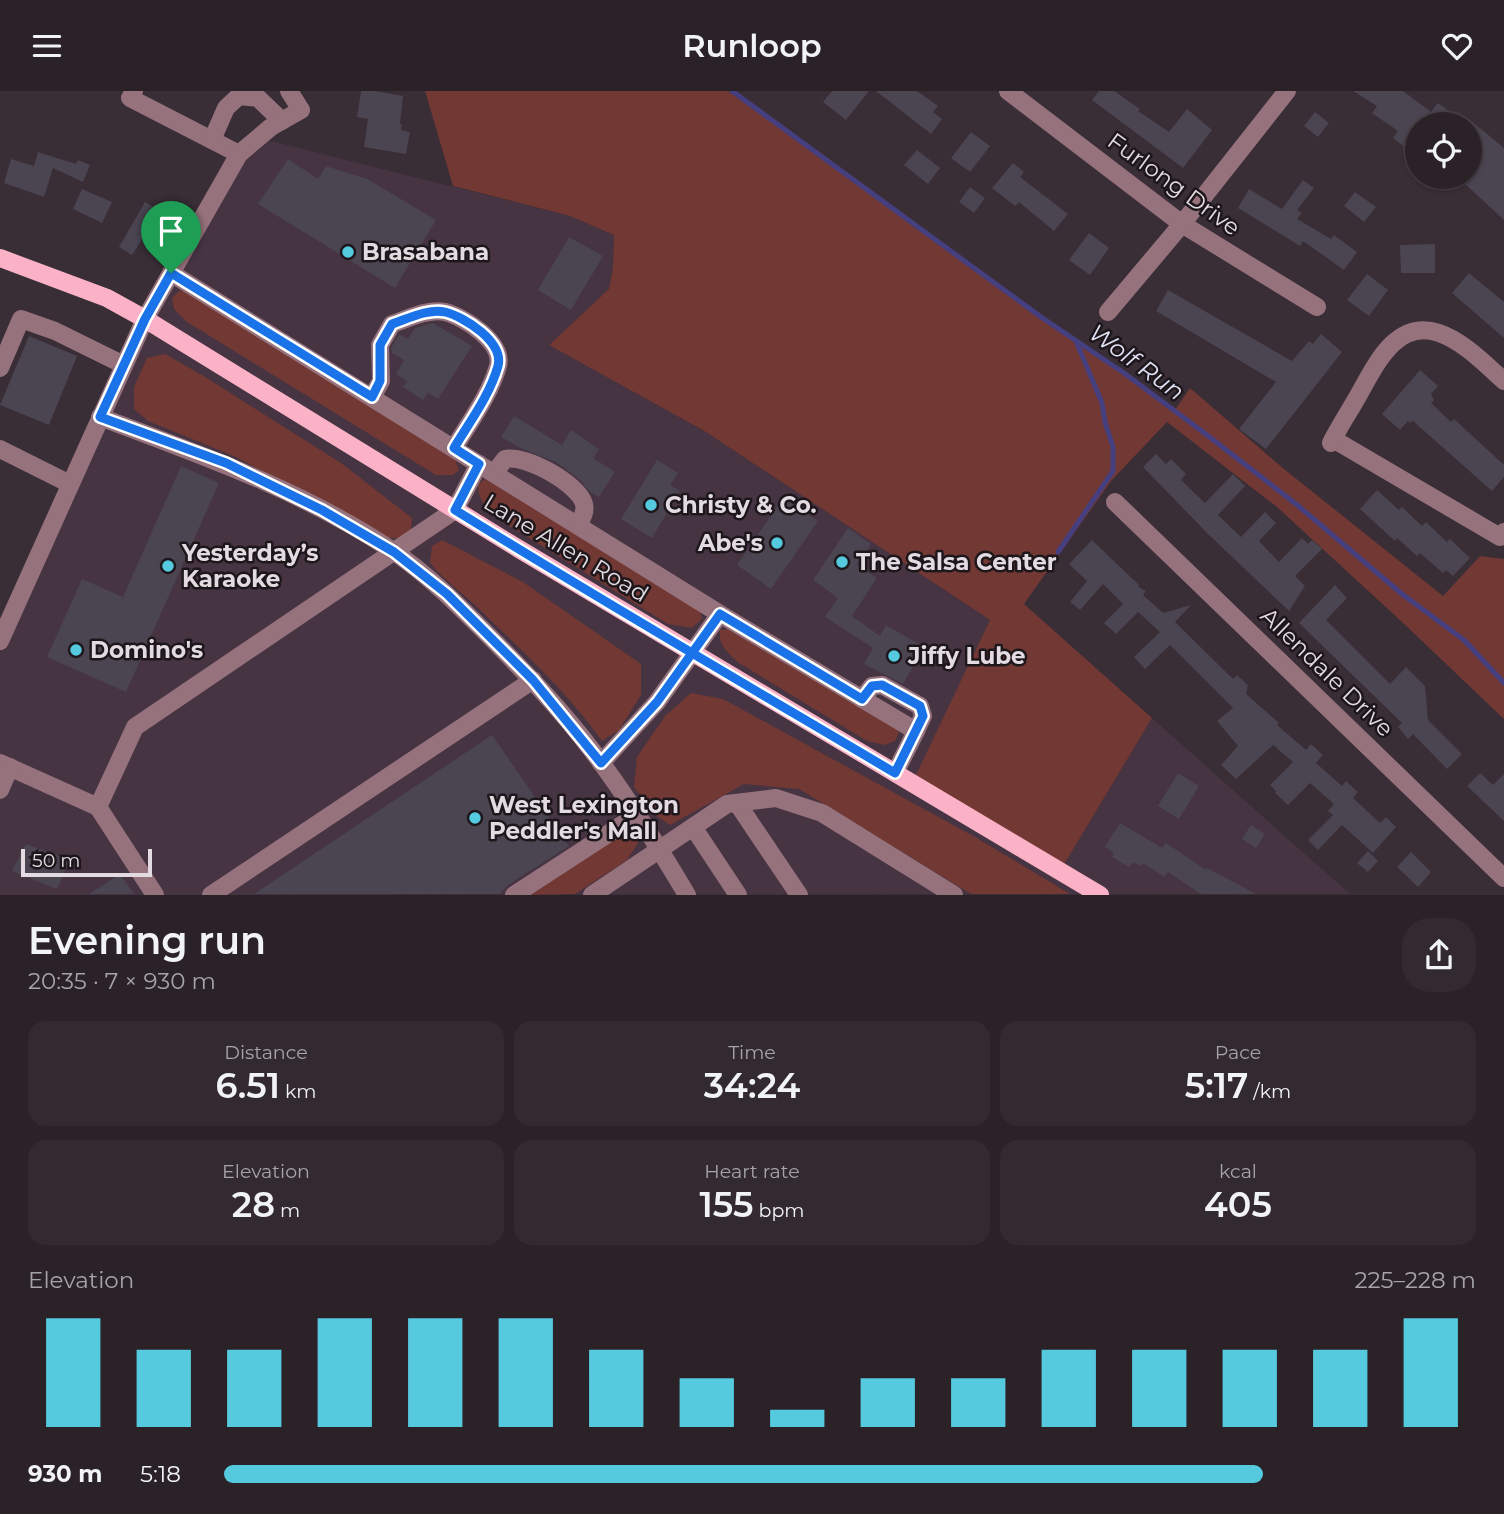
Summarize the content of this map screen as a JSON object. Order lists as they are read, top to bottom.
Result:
{
  "streets": {
    "main road": ["Lane Allen Road"],
    "street": ["Furlong Drive", "Allendale Drive"]
  },
  "water": ["Wolf Run"],
  "places": [
    "Brasabana",
    "Christy & Co.",
    "Abe's",
    "The Salsa Center",
    "Yesterday’s Karaoke",
    "Domino's",
    "Jiffy Lube",
    "West Lexington Peddler's Mall"
  ],
  "scale_bar": "50 m",
  "page": {
    "header": "Runloop",
    "scale": "50 m",
    "heading": ["Evening run", "20:35 · 7 × 930 m"],
    "stats": [
      ["Distance", "6.51 km"],
      ["Time", "34:24"],
      ["Pace", "5:17 /km"],
      ["Elevation", "28 m"],
      ["Heart rate", "155 bpm"],
      ["kcal", "405"]
    ],
    "chart": ["Elevation", "225–228 m"],
    "list": [
      {
        "name": "930 m",
        "note": "5:18"
      }
    ]
  }
}
